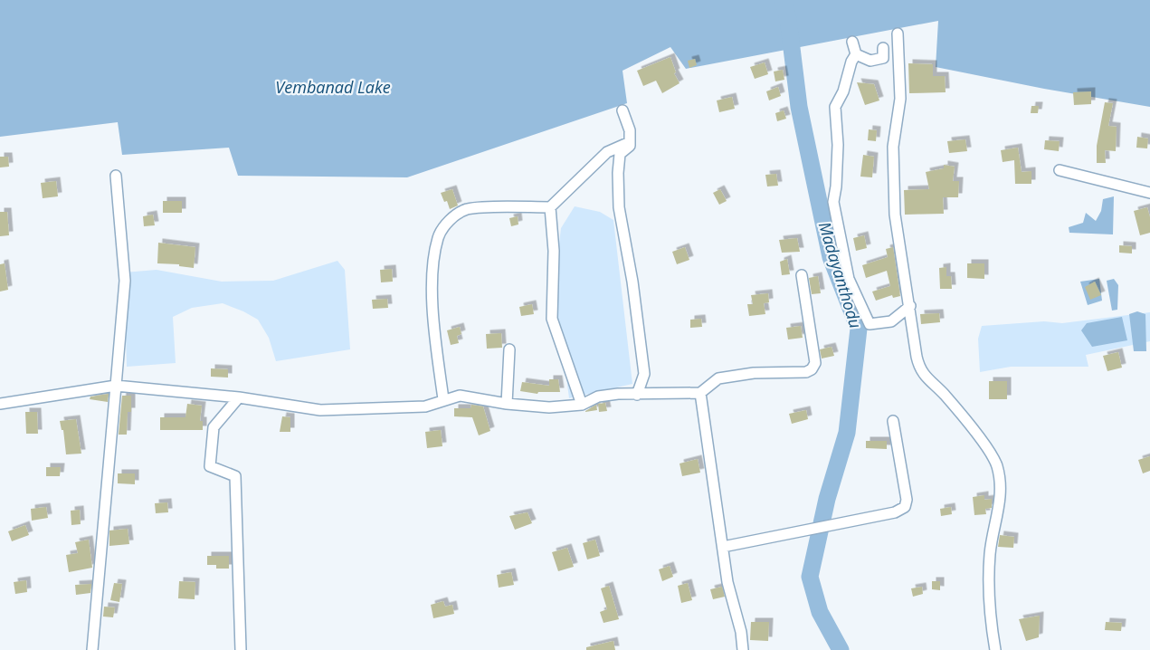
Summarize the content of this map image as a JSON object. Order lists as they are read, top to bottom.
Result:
{
  "water": ["Vembanad Lake", "Madayanthodu"]
}
